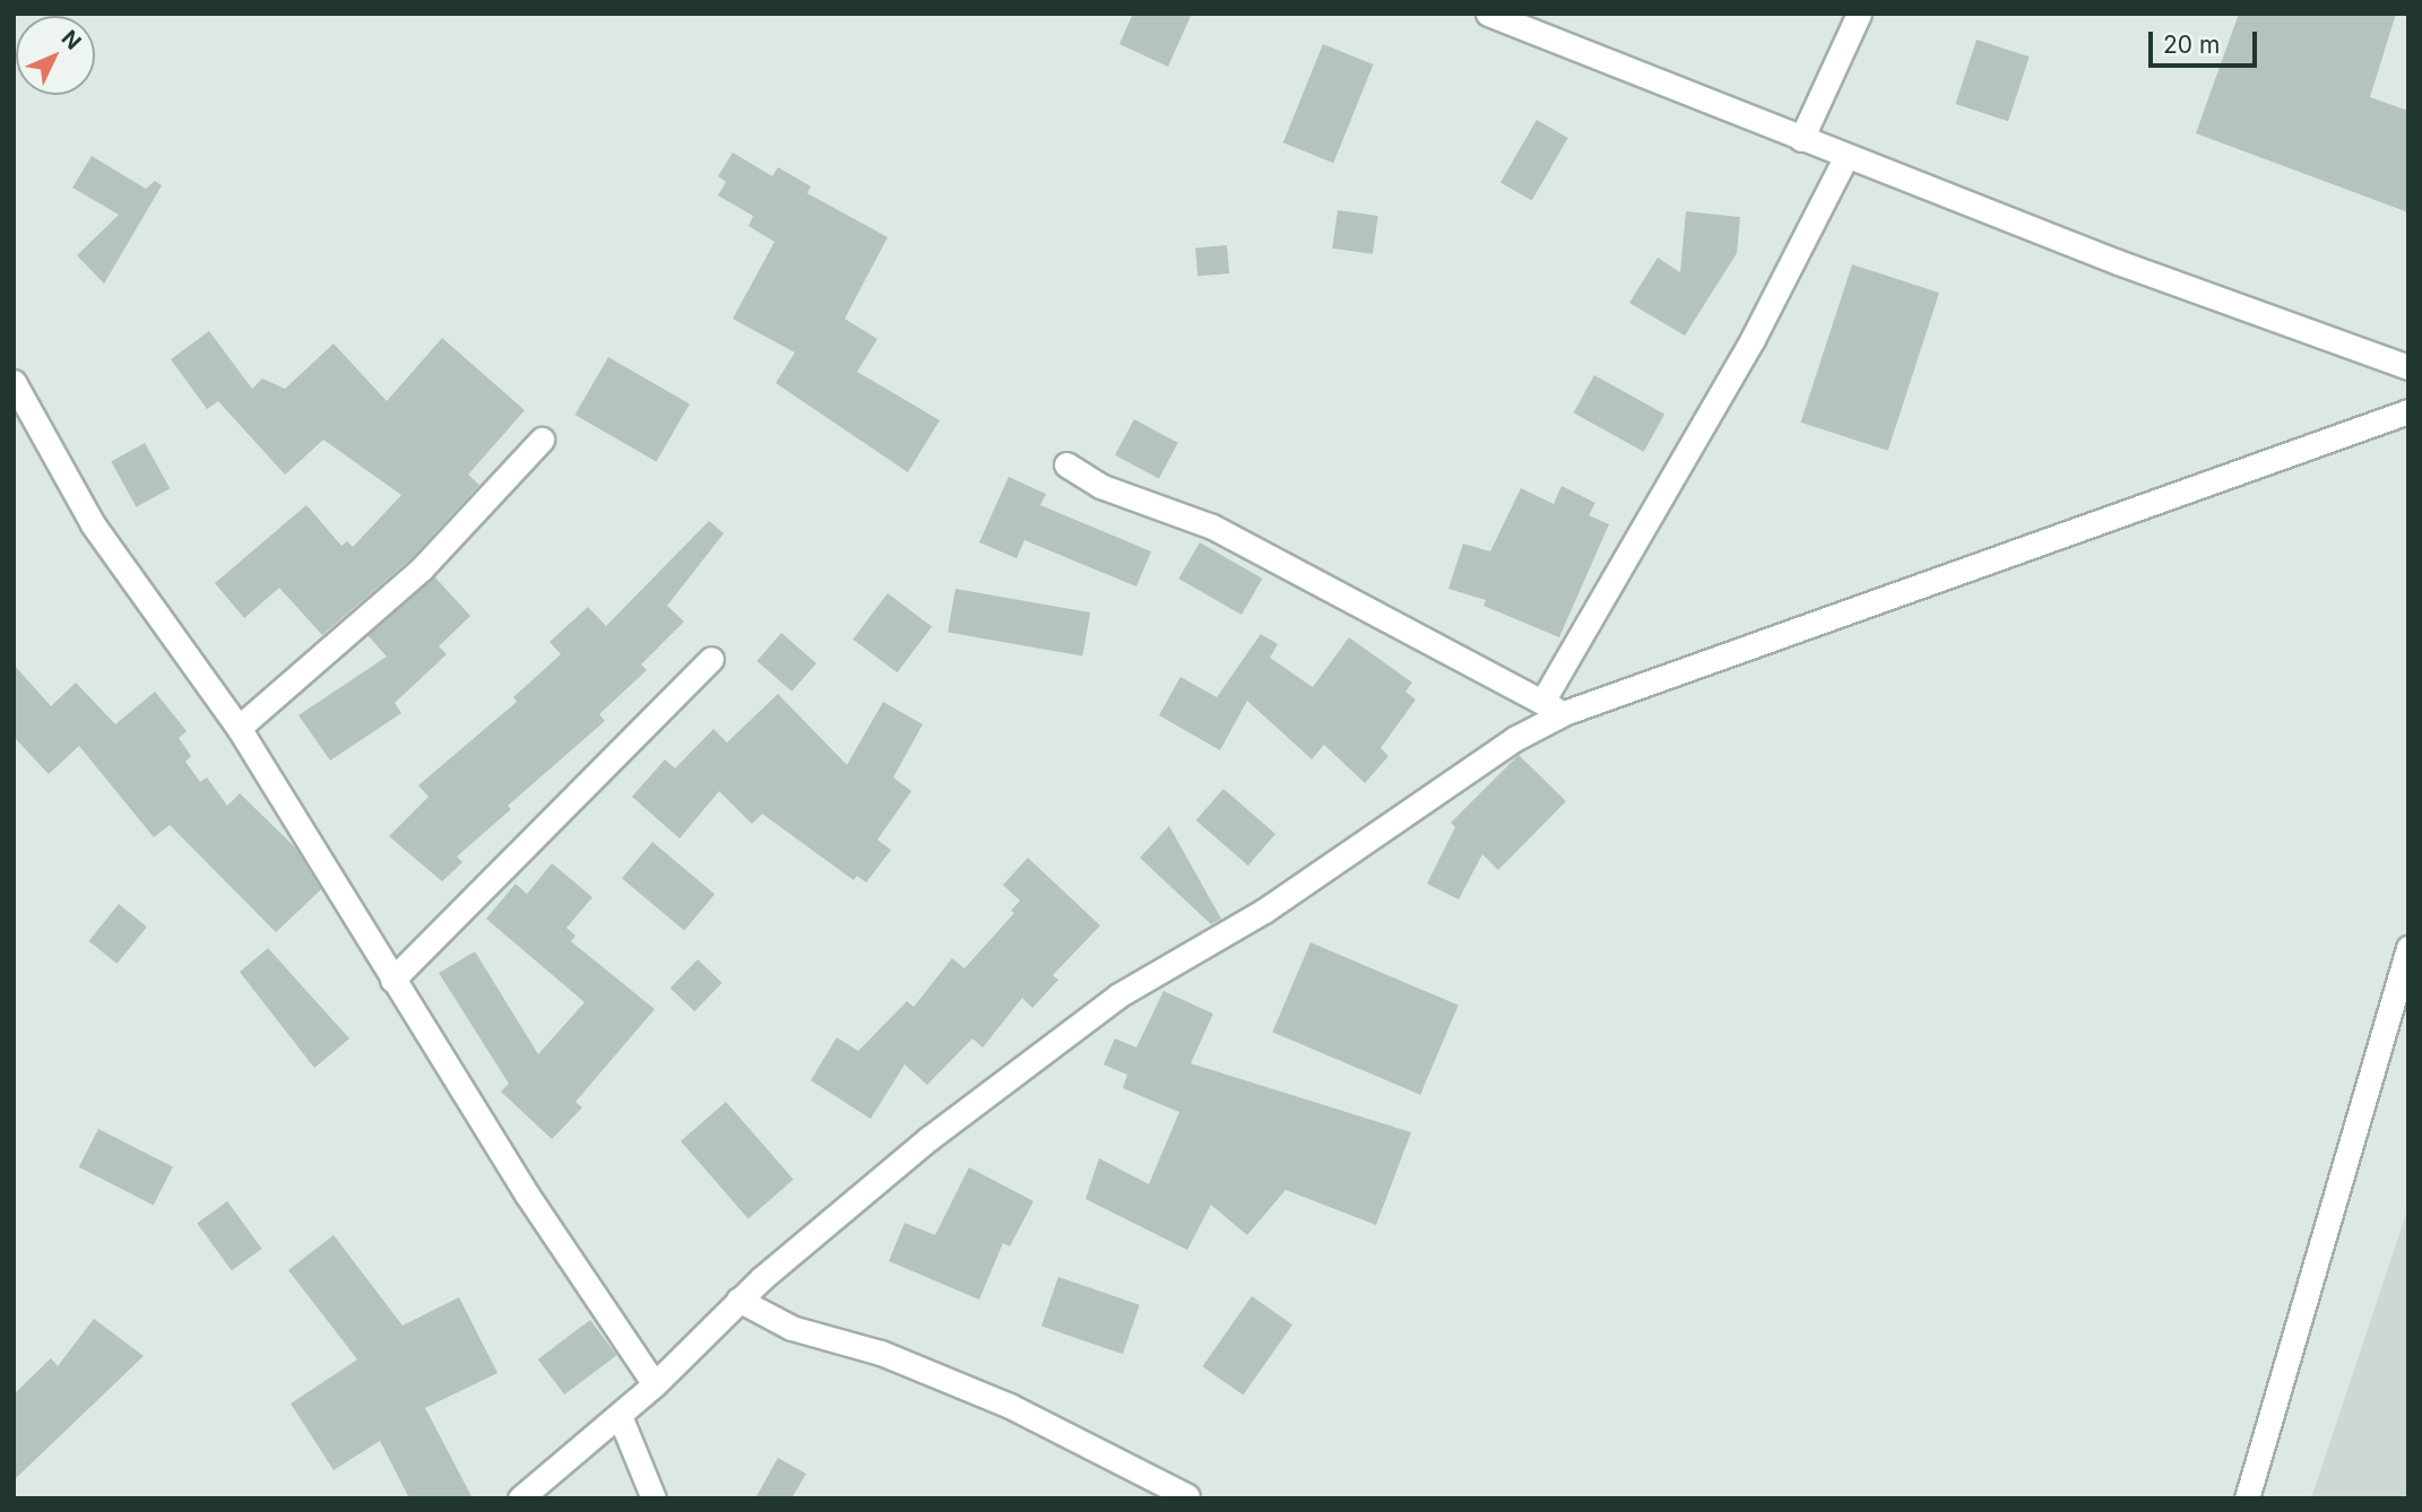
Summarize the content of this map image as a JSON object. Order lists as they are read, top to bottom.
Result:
{
  "scale_bar": "20 m",
  "north": "top right"
}
